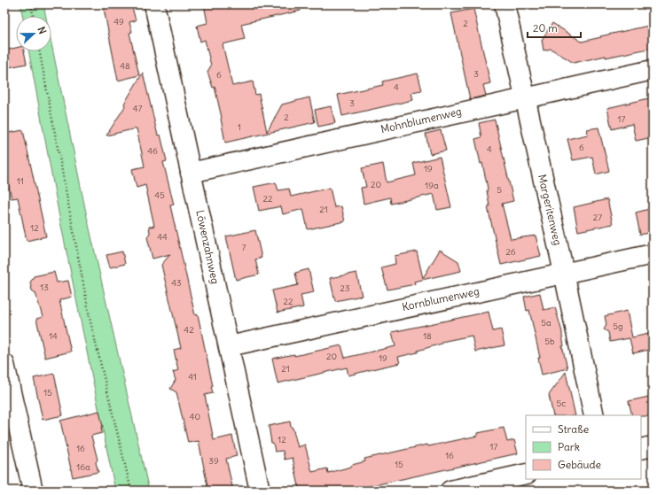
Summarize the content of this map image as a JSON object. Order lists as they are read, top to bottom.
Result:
{
  "streets": {
    "street": [
      "Mohnblumenweg",
      "Margeritenweg",
      "Löwenzahnweg",
      "Kornblumenweg"
    ]
  },
  "crossings": [
    ["Mohnblumenweg", "Margeritenweg"],
    ["Mohnblumenweg", "Löwenzahnweg"],
    ["Margeritenweg", "Kornblumenweg"],
    ["Löwenzahnweg", "Kornblumenweg"]
  ],
  "house_numbers": [
    "49",
    "2",
    "48",
    "3",
    "6",
    "4",
    "3",
    "47",
    "2",
    "17",
    "1",
    "6",
    "4",
    "46",
    "19",
    "11",
    "20",
    "19a",
    "5",
    "45",
    "22",
    "21",
    "27",
    "12",
    "44",
    "7",
    "26",
    "43",
    "13",
    "23",
    "22",
    "5a",
    "5g",
    "42",
    "14",
    "18",
    "5b",
    "20",
    "19",
    "21",
    "41",
    "15",
    "5c",
    "40",
    "12",
    "17",
    "16",
    "16",
    "39",
    "15",
    "16a"
  ],
  "legend": ["Straße", "Park", "Gebäude"],
  "scale_bar": "20 m",
  "north": "right"
}
